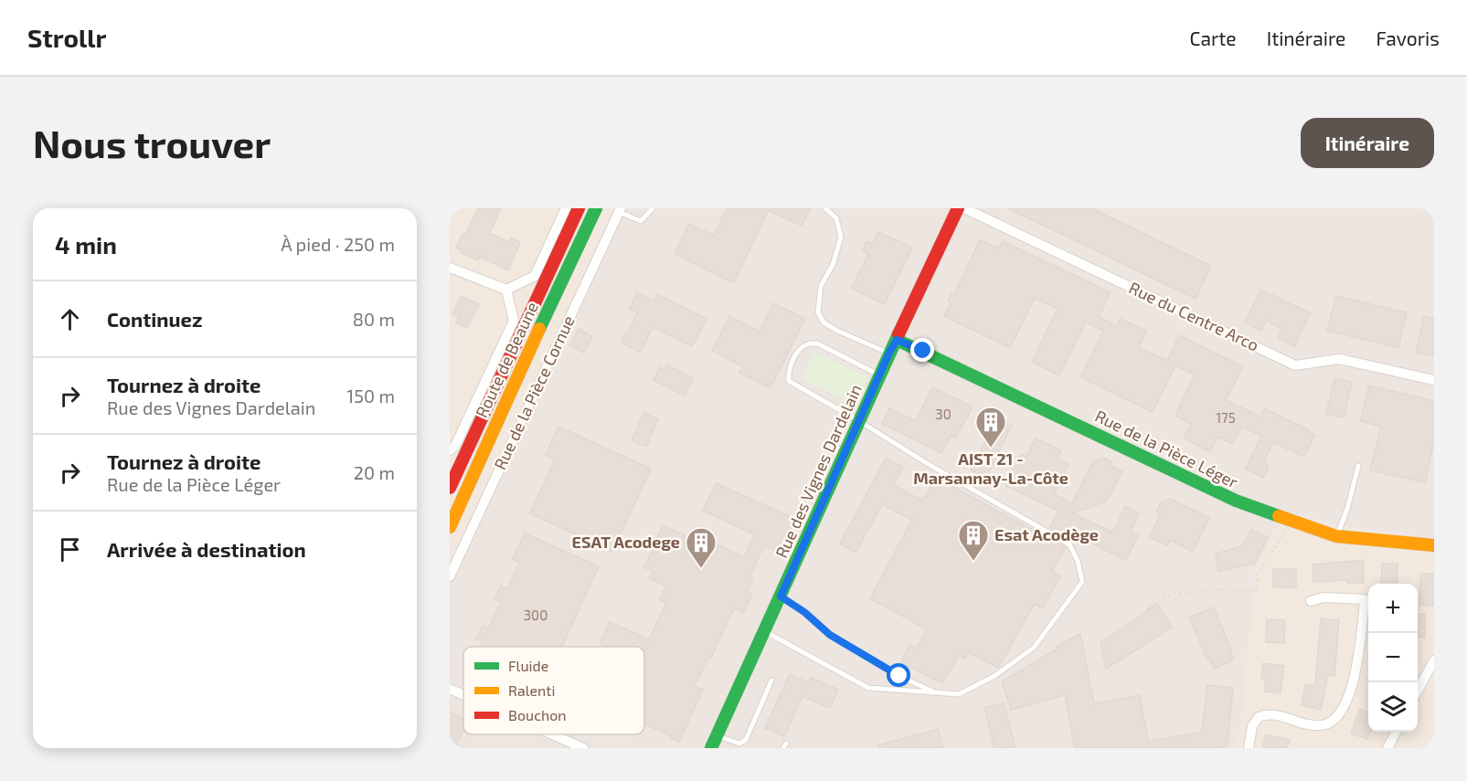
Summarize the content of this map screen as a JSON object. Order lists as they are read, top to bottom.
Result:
{
  "streets": {
    "street": [
      "Rue du Centre Arco",
      "Route de Beaune",
      "Rue de la Pièce Cornue",
      "Rue de la Pièce Léger",
      "Rue des Vignes Dardelain"
    ]
  },
  "crossings": [
    ["Rue de la Pièce Léger", "Rue des Vignes Dardelain"]
  ],
  "places": {
    "building": ["AIST 21 - Marsannay-La-Côte", "Esat Acodège", "ESAT Acodege"]
  },
  "house_numbers": ["30", "175", "300"],
  "legend": ["Fluide", "Ralenti", "Bouchon"],
  "page": {
    "header": "Strollr",
    "nav": ["Carte", "Itinéraire", "Favoris"],
    "buttons": "Itinéraire",
    "title": "Nous trouver",
    "heading": ["4 min", "À pied · 250 m"],
    "list": [
      ["Continuez", "80 m"],
      ["Tournez à droite", "Rue des Vignes Dardelain", "150 m"],
      ["Tournez à droite", "Rue de la Pièce Léger", "20 m"],
      "Arrivée à destination"
    ],
    "map_buttons": ["+", "−"]
  }
}
